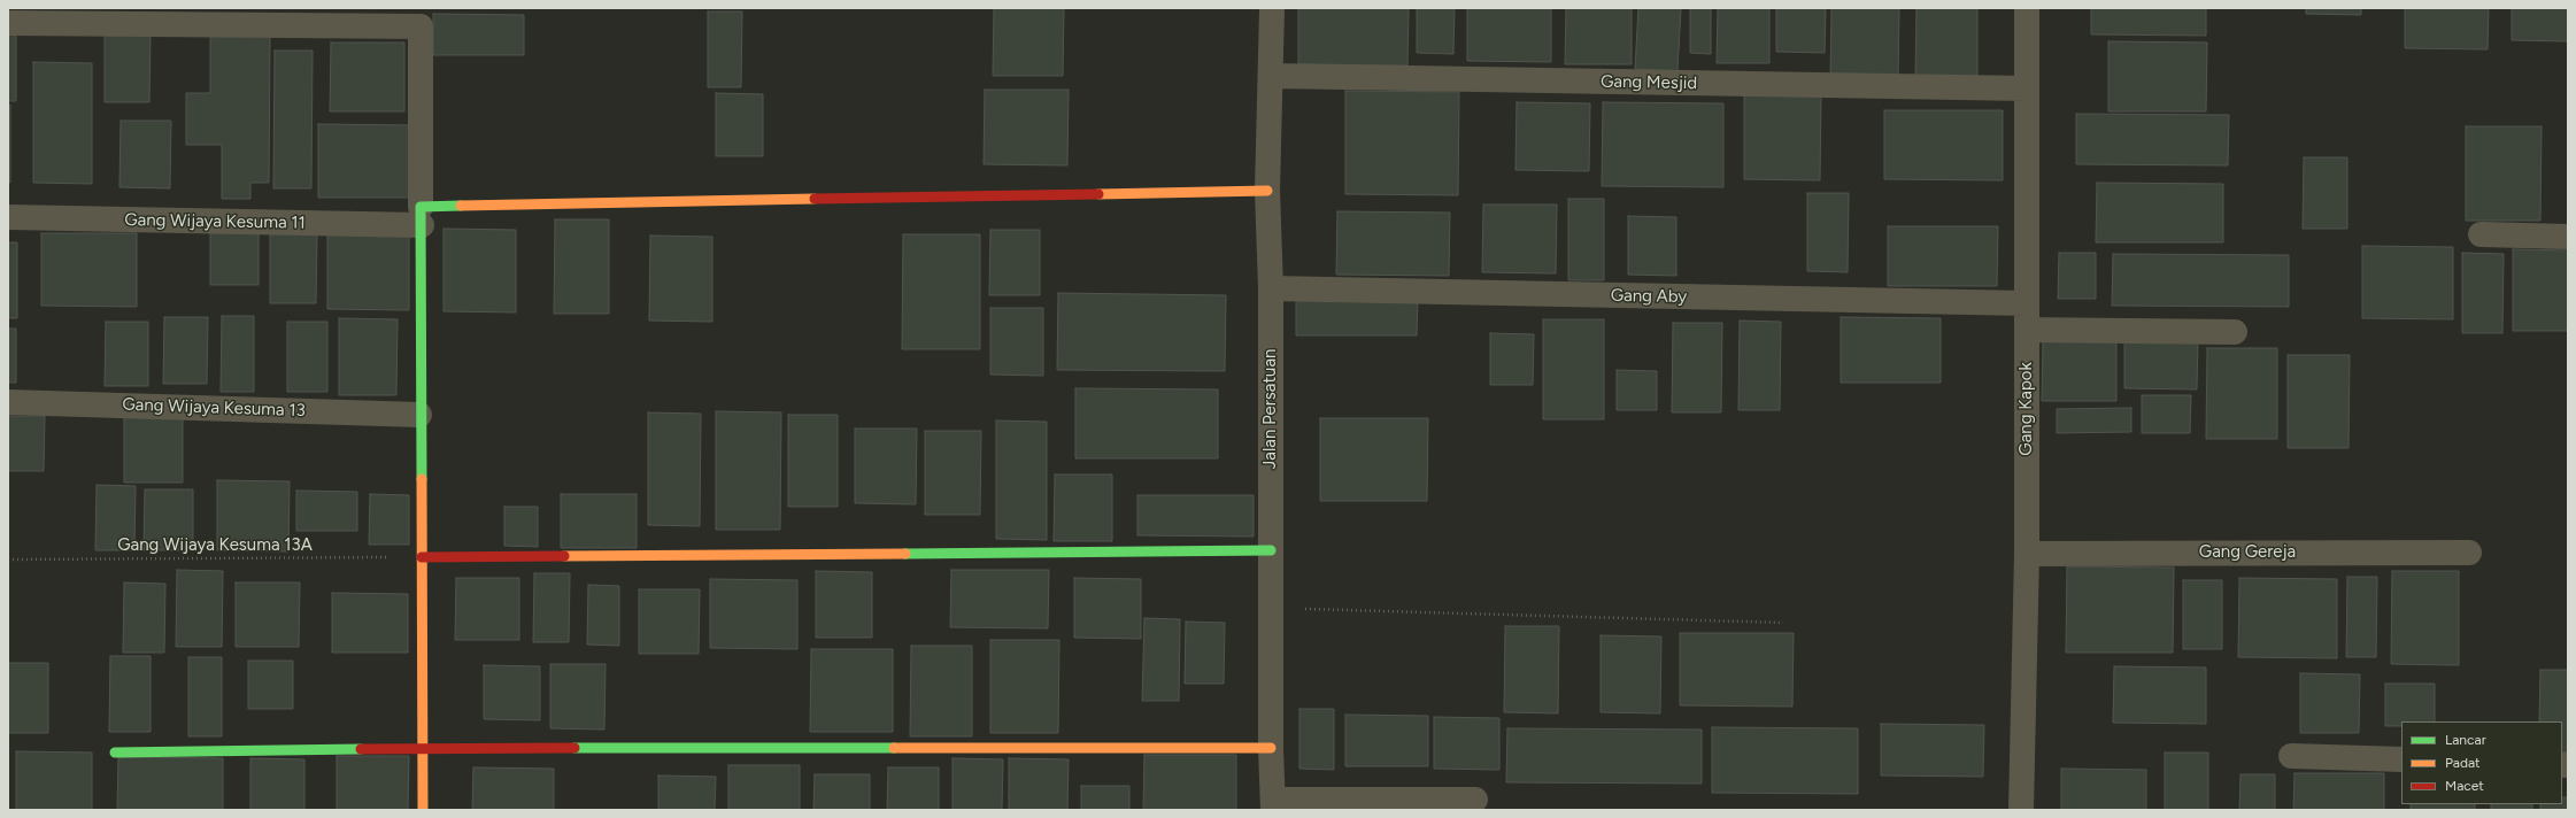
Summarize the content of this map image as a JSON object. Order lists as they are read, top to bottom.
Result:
{
  "streets": {
    "street": [
      "Gang Mesjid",
      "Gang Wijaya Kesuma 11",
      "Gang Aby",
      "Gang Wijaya Kesuma 13",
      "Jalan Persatuan",
      "Gang Kapok",
      "Gang Gereja"
    ],
    "path": ["Gang Wijaya Kesuma 13A"]
  },
  "crossings": [
    ["Gang Mesjid", "Jalan Persatuan"],
    ["Gang Mesjid", "Gang Kapok"],
    ["Gang Aby", "Jalan Persatuan"],
    ["Gang Aby", "Gang Kapok"],
    ["Gang Kapok", "Gang Gereja"]
  ],
  "legend": ["Lancar", "Padat", "Macet"]
}
